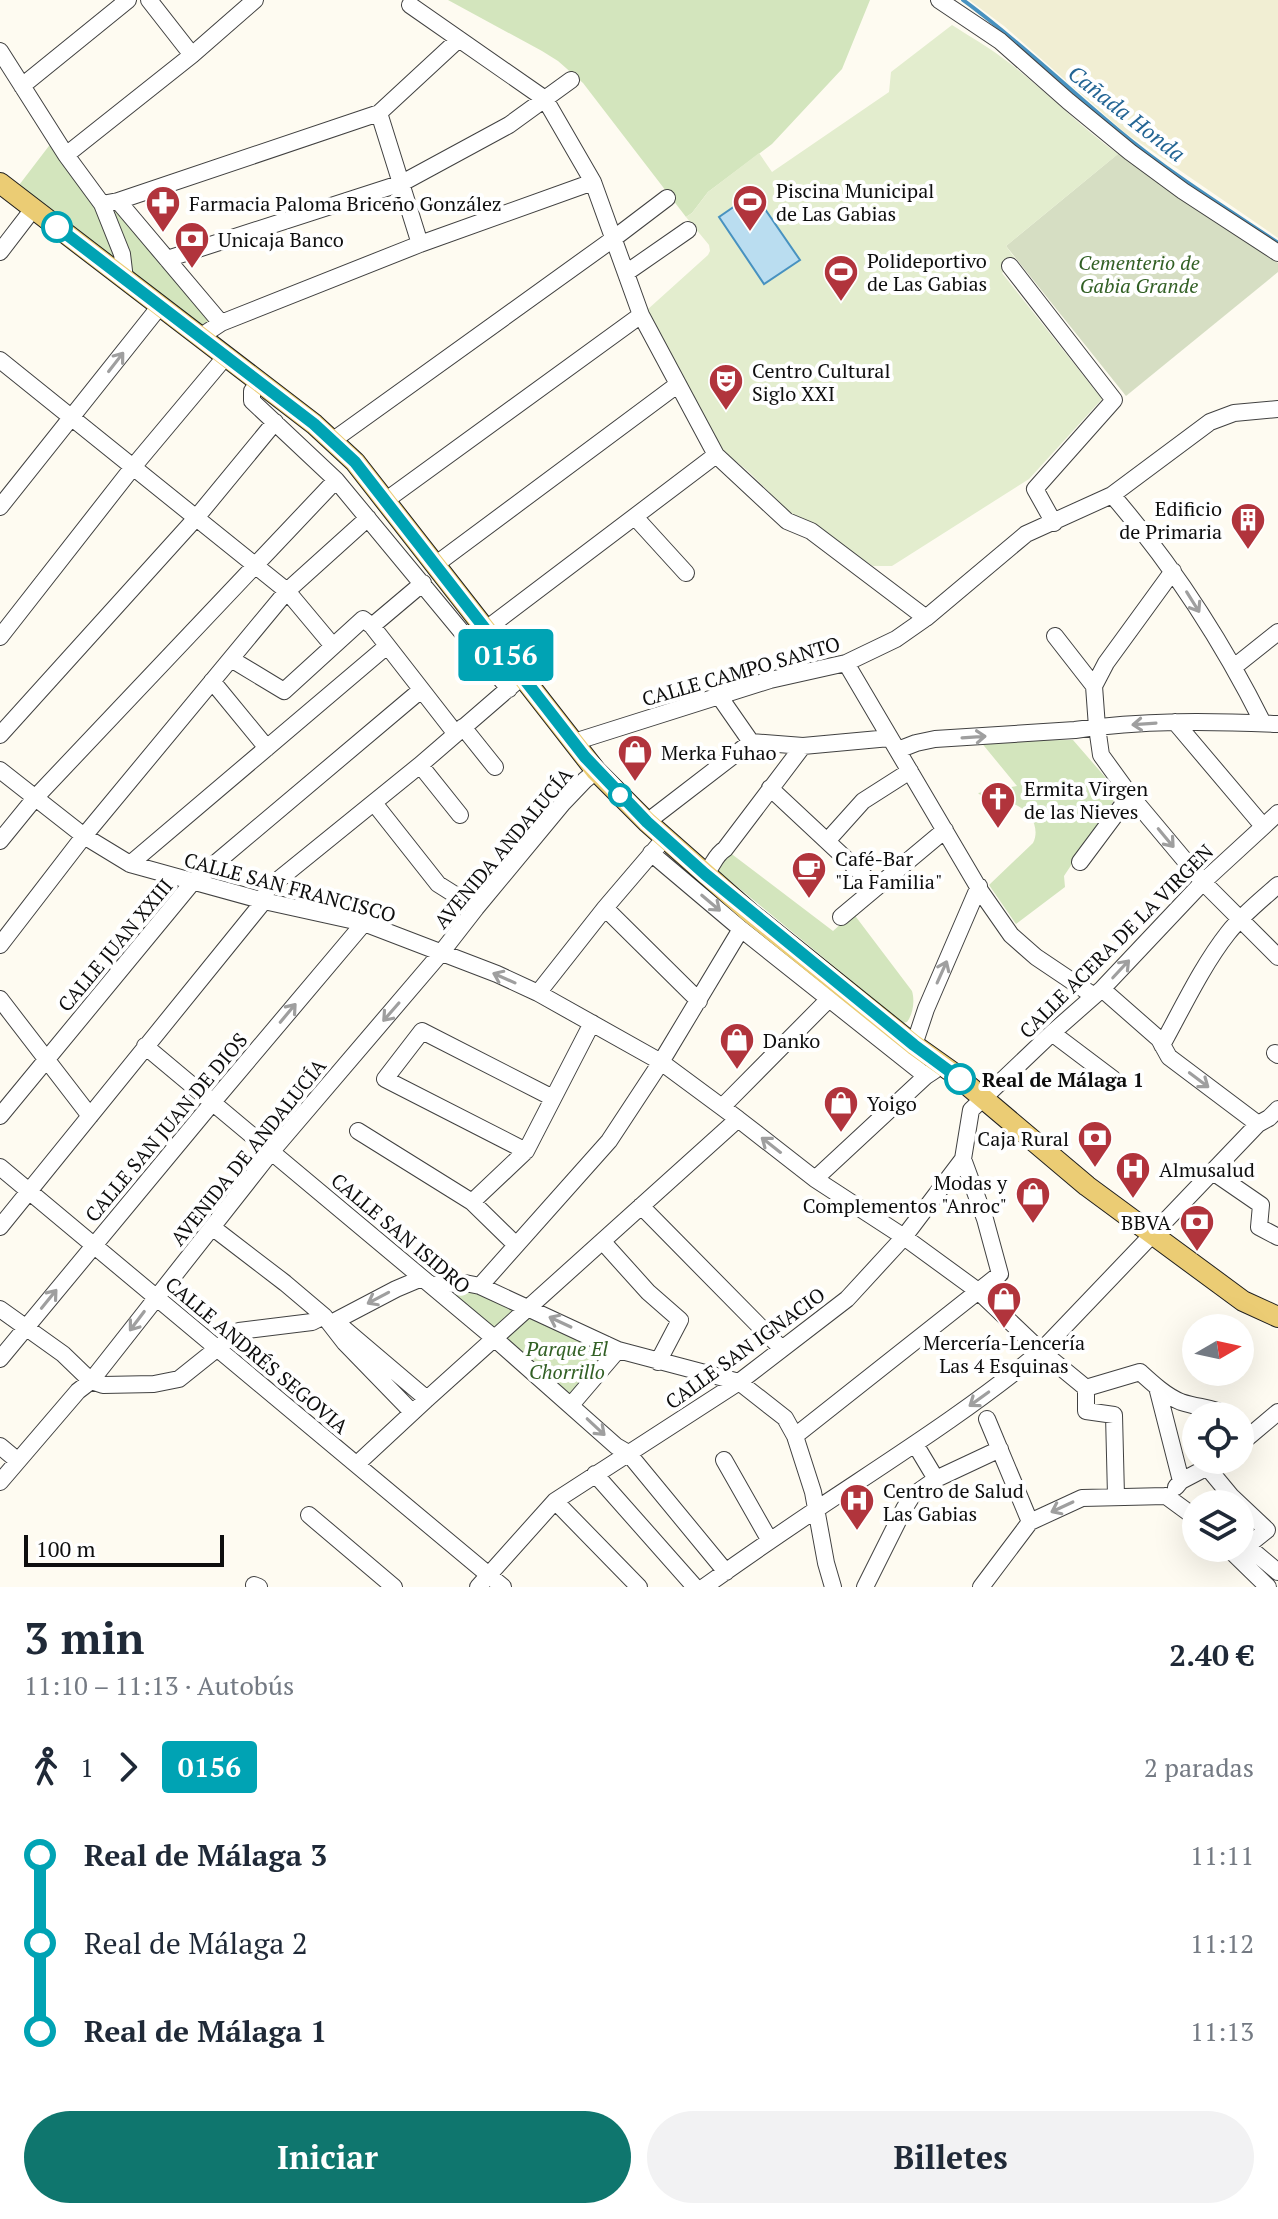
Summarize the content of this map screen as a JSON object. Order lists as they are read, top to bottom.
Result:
{
  "streets": {
    "street": [
      "CALLE CAMPO SANTO",
      "AVENIDA ANDALUCÍA",
      "CALLE SAN FRANCISCO",
      "CALLE ACERA DE LA VIRGEN",
      "CALLE JUAN XXIII",
      "CALLE SAN JUAN DE DIOS",
      "AVENIDA DE ANDALUCÍA",
      "CALLE SAN ISIDRO",
      "CALLE SAN IGNACIO",
      "CALLE ANDRÉS SEGOVIA"
    ]
  },
  "crossings": [
    ["AVENIDA ANDALUCÍA", "CALLE SAN FRANCISCO"],
    ["AVENIDA ANDALUCÍA", "AVENIDA DE ANDALUCÍA"],
    ["CALLE SAN FRANCISCO", "CALLE JUAN XXIII"],
    ["CALLE SAN FRANCISCO", "CALLE SAN JUAN DE DIOS"],
    ["CALLE SAN FRANCISCO", "AVENIDA DE ANDALUCÍA"],
    ["CALLE SAN FRANCISCO", "CALLE SAN IGNACIO"],
    ["CALLE ACERA DE LA VIRGEN", "CALLE SAN IGNACIO"],
    ["CALLE SAN JUAN DE DIOS", "CALLE SAN ISIDRO"],
    ["CALLE SAN JUAN DE DIOS", "CALLE ANDRÉS SEGOVIA"],
    ["AVENIDA DE ANDALUCÍA", "CALLE SAN ISIDRO"],
    ["AVENIDA DE ANDALUCÍA", "CALLE ANDRÉS SEGOVIA"],
    ["CALLE SAN ISIDRO", "CALLE SAN IGNACIO"],
    ["CALLE SAN IGNACIO", "CALLE ANDRÉS SEGOVIA"]
  ],
  "one_way": ["AVENIDA DE ANDALUCÍA"],
  "water": ["Cañada Honda"],
  "parks": ["Cementerio de Gabia Grande", "Parque El Chorrillo"],
  "places": {
    "sports": ["Piscina Municipal de Las Gabias", "Polideportivo de Las Gabias"],
    "pharmacy": ["Farmacia Paloma Briceño González"],
    "bank": ["Unicaja Banco", "Caja Rural", "BBVA"],
    "theatre": ["Centro Cultural Siglo XXI"],
    "building": ["Edificio de Primaria"],
    "shop": [
      "Merka Fuhao",
      "Danko",
      "Yoigo",
      "Modas y Complementos \"Anroc\"",
      "Mercería-Lencería Las 4 Esquinas"
    ],
    "church": ["Ermita Virgen de las Nieves"],
    "cafe": ["Café-Bar \"La Familia\""],
    "other": ["Real de Málaga 1"],
    "hospital": ["Almusalud", "Centro de Salud Las Gabias"]
  },
  "lines": ["bus line 0156"],
  "scale_bar": "100 m",
  "north": "right",
  "page": {
    "on_map": "0156",
    "scale": "100 m",
    "heading": ["3 min", "11:10 – 11:13 · Autobús", "2.40 €"],
    "legs": ["1", "0156", "2 paradas"],
    "list": [
      {
        "name": "Real de Málaga 3",
        "value": "11:11"
      },
      {
        "name": "Real de Málaga 2",
        "value": "11:12"
      },
      {
        "name": "Real de Málaga 1",
        "value": "11:13"
      }
    ],
    "buttons": ["Iniciar", "Billetes"]
  }
}
